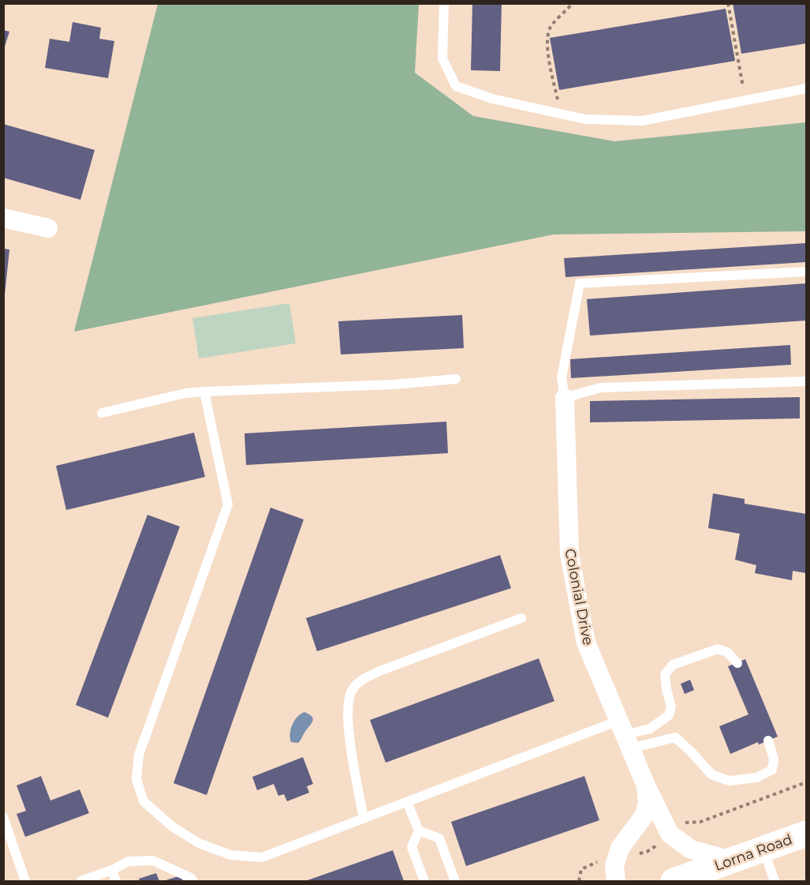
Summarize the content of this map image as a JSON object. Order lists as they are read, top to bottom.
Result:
{
  "streets": {
    "street": ["Colonial Drive", "Lorna Road"]
  },
  "crossings": [
    ["Colonial Drive", "Lorna Road"]
  ]
}
